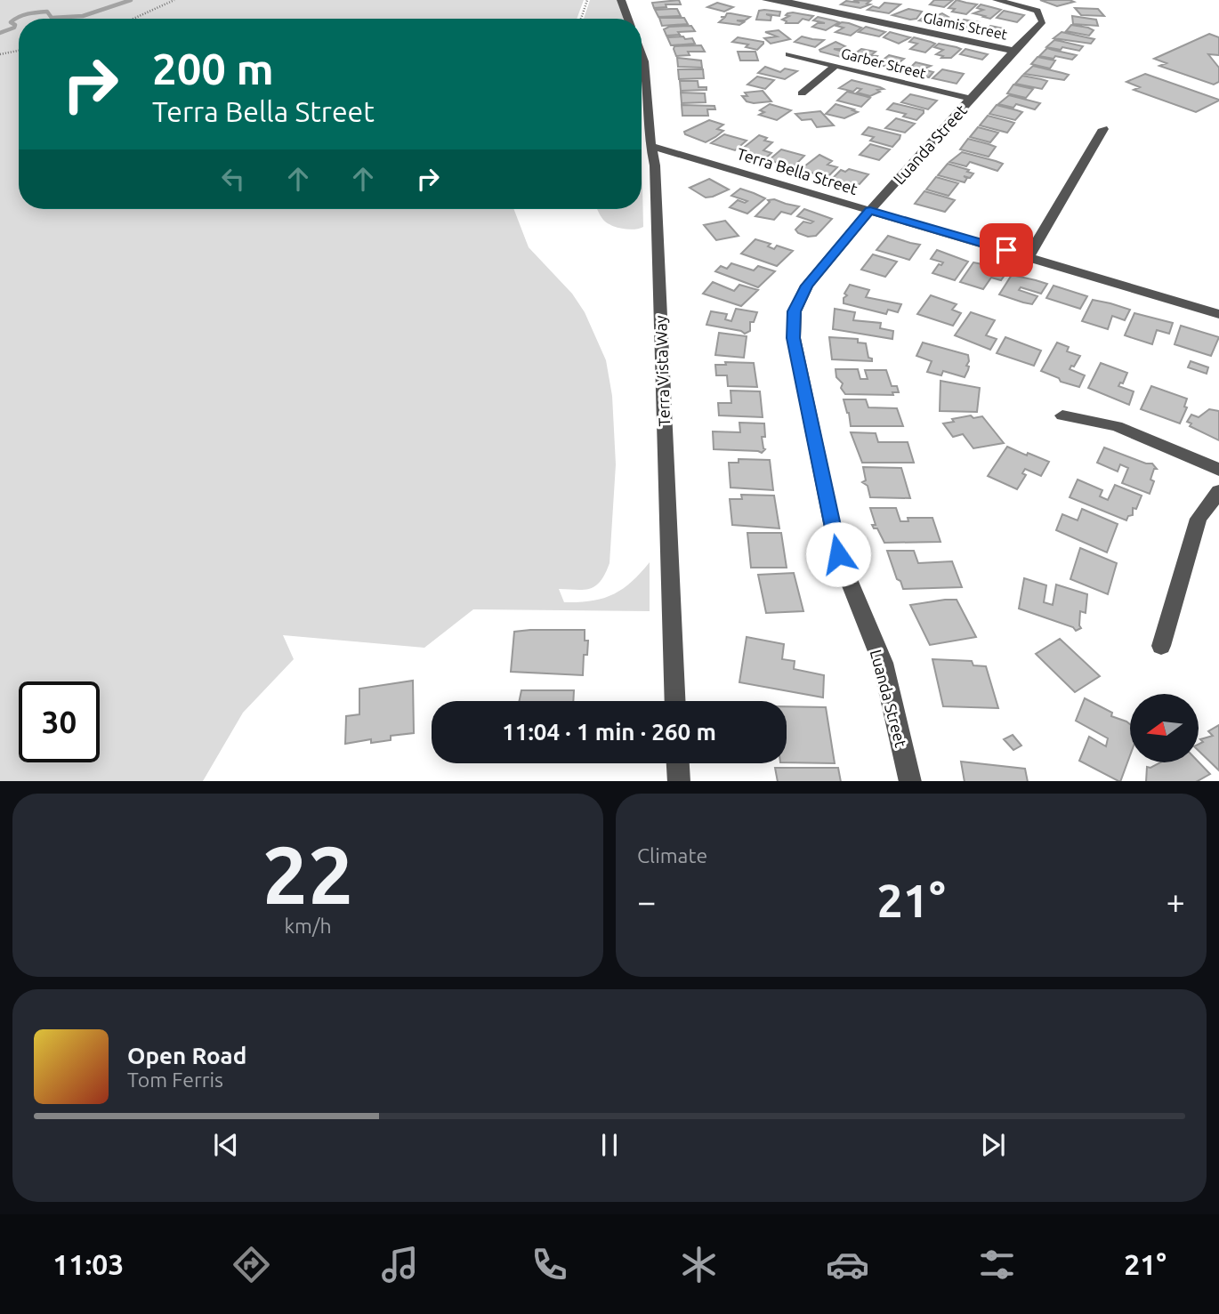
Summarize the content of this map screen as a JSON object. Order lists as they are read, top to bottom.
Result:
{
  "streets": {
    "street": [
      "Glamis Street",
      "Garber Street",
      "Luanda Street",
      "Terra Bella Street",
      "Terra Vista Way"
    ]
  },
  "crossings": [
    ["Glamis Street", "Luanda Street"],
    ["Garber Street", "Luanda Street"],
    ["Luanda Street", "Terra Bella Street"],
    ["Terra Bella Street", "Terra Vista Way"]
  ],
  "north": "left",
  "page": {
    "turn": ["200 m", "Terra Bella Street"],
    "limit": "30",
    "trip": "11:04 · 1 min · 260 m",
    "tile": [
      ["22", "km/h"],
      "Climate"
    ],
    "heat": ["−", "21°", "+"],
    "song": ["Open Road", "Tom Ferris"],
    "tabs": ["11:03", "21°"]
  }
}
